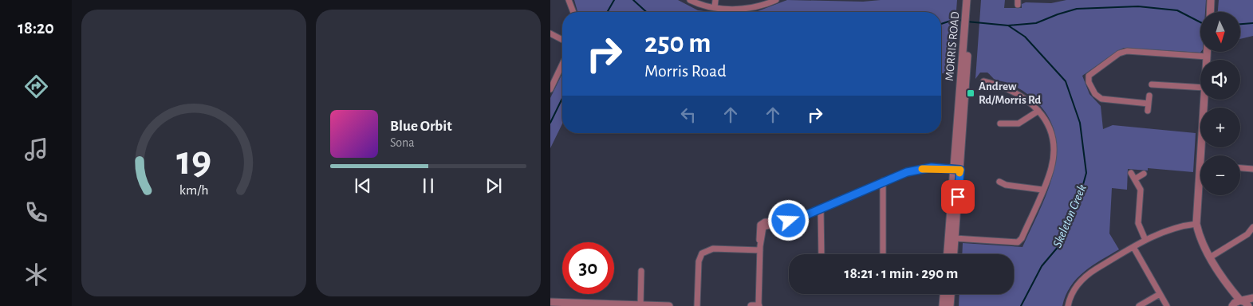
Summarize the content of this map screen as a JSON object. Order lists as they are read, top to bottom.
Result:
{
  "streets": {
    "street": ["MORRIS ROAD"]
  },
  "water": ["Skeleton Creek"],
  "places": {
    "transit": ["Andrew Rd/Morris Rd"]
  },
  "north": "bottom",
  "page": {
    "tabs": "18:20",
    "map_buttons": ["+", "−"],
    "turn": ["250 m", "Morris Road"],
    "song": ["Blue Orbit", "Sona"],
    "limit": "30",
    "trip": "18:21 · 1 min · 290 m",
    "gauge": ["19", "km/h"]
  }
}
